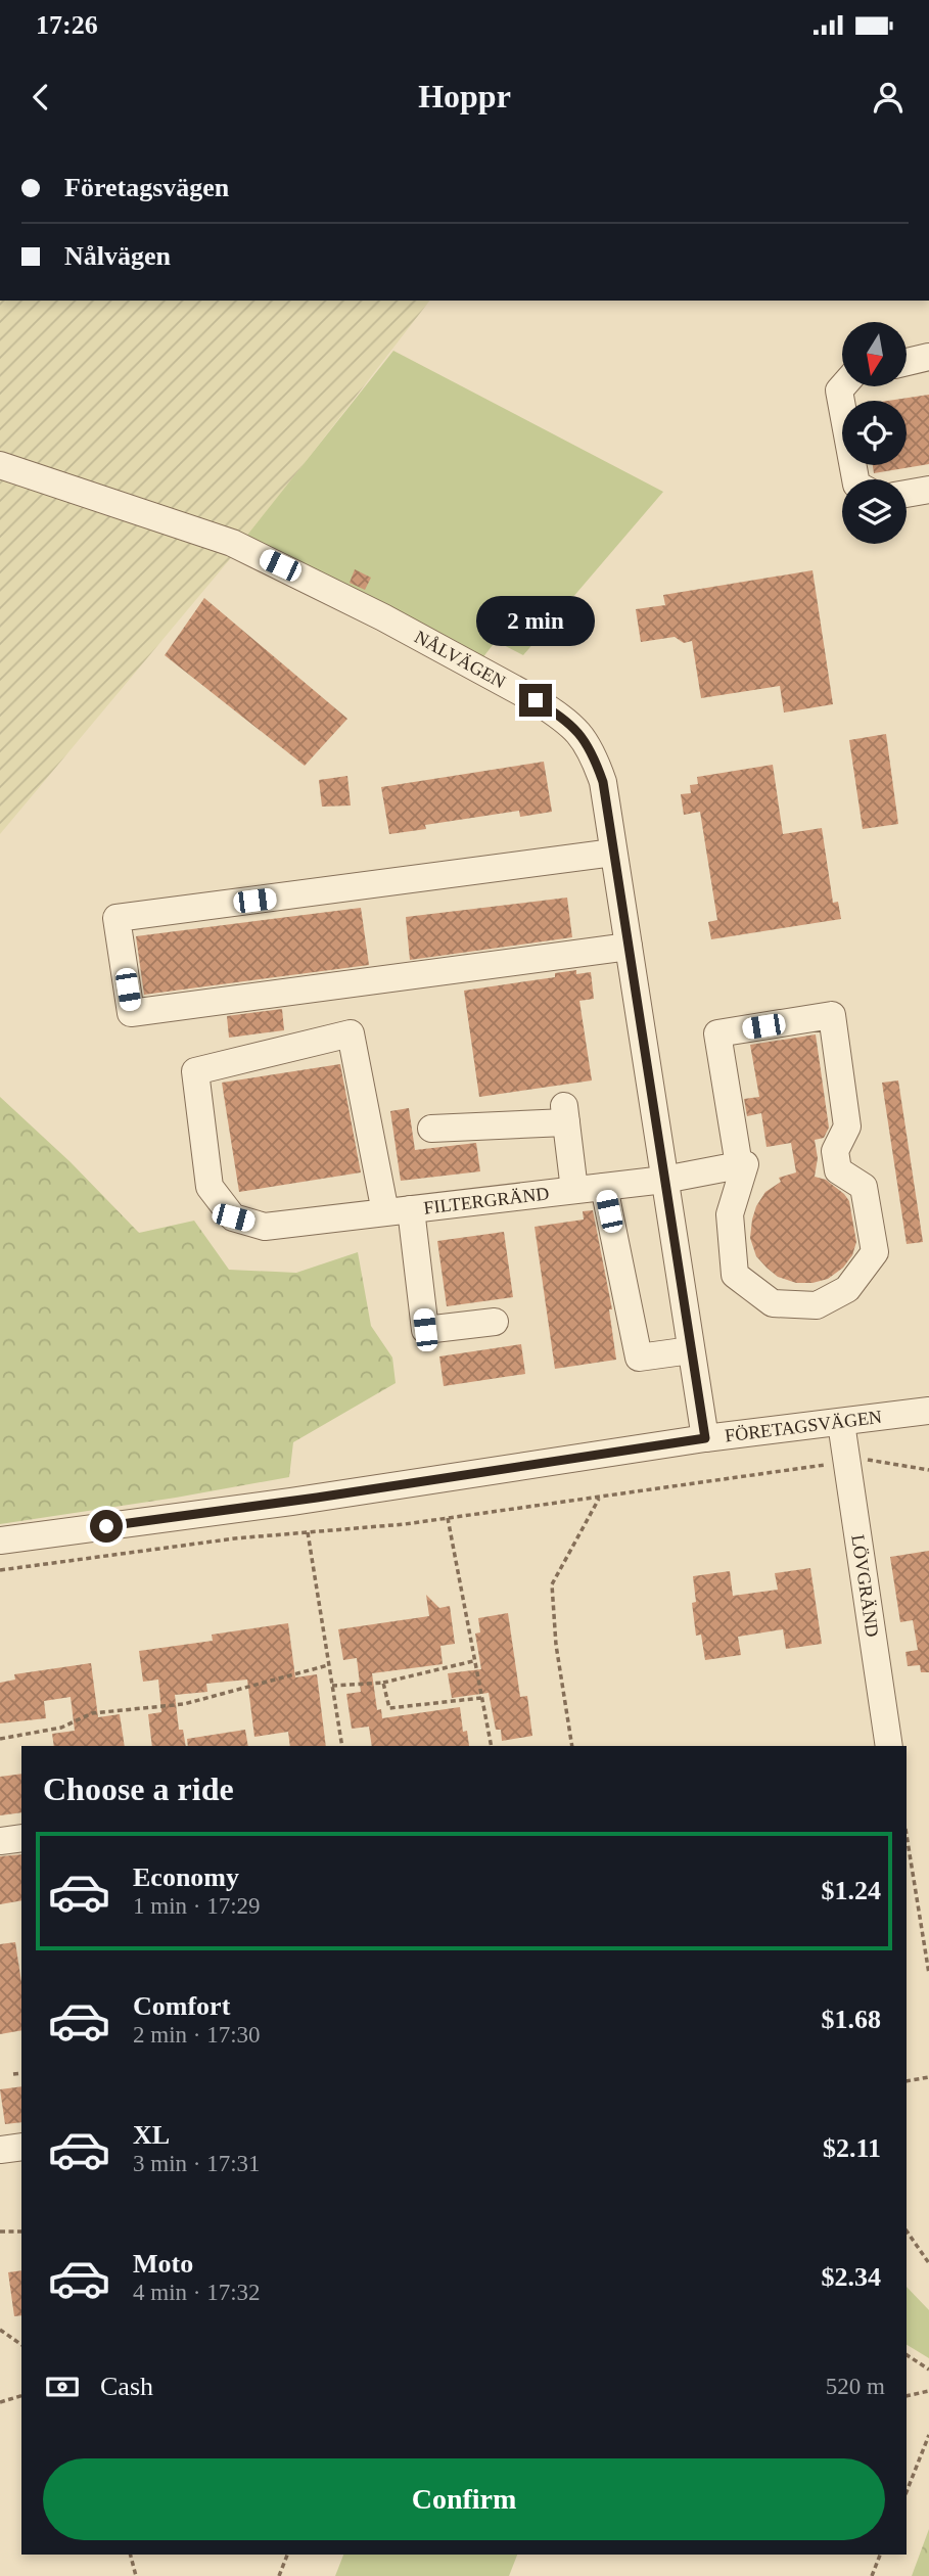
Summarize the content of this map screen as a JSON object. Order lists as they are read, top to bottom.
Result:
{
  "streets": {
    "street": [
      "NÅLVÄGEN",
      "FILTERGRÄND",
      "FÖRETAGSVÄGEN",
      "LÖVGRÄND"
    ]
  },
  "crossings": [
    ["NÅLVÄGEN", "FILTERGRÄND"],
    ["NÅLVÄGEN", "FÖRETAGSVÄGEN"],
    ["FÖRETAGSVÄGEN", "LÖVGRÄND"]
  ],
  "north": "bottom",
  "page": {
    "status": "17:26",
    "header": "Hoppr",
    "banner": ["Företagsvägen", "Nålvägen"],
    "bubble": "2 min",
    "heading": "Choose a ride",
    "list": [
      {
        "name": "Economy",
        "note": "1 min · 17:29",
        "value": "$1.24"
      },
      {
        "name": "Comfort",
        "note": "2 min · 17:30",
        "value": "$1.68"
      },
      {
        "name": "XL",
        "note": "3 min · 17:31",
        "value": "$2.11"
      },
      {
        "name": "Moto",
        "note": "4 min · 17:32",
        "value": "$2.34"
      }
    ],
    "pay": ["Cash", "520 m"],
    "buttons": "Confirm"
  }
}
